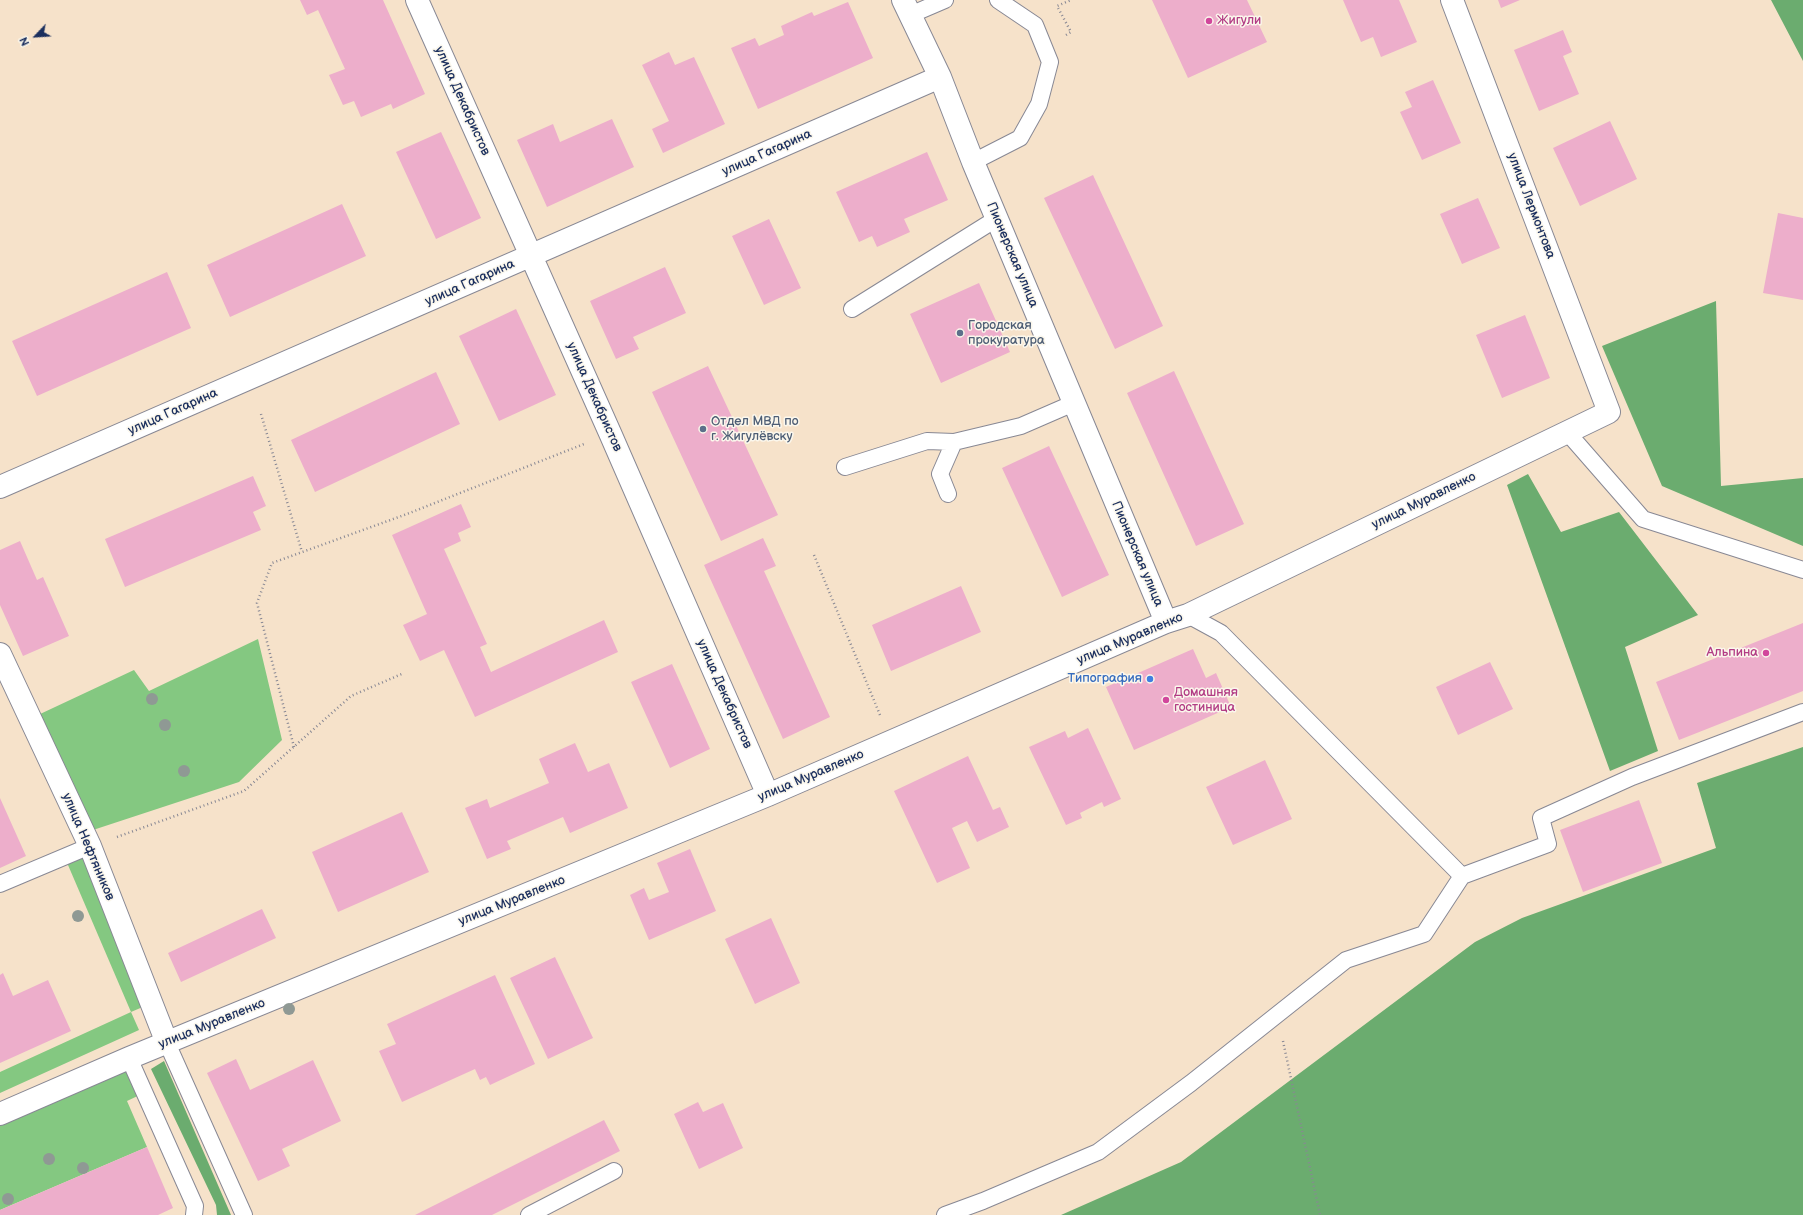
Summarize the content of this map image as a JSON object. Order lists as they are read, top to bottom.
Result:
{
  "streets": {
    "street": [
      "улица Декабристов",
      "улица Гагарина",
      "улица Лермонтова",
      "Пионерская улица",
      "улица Муравленко",
      "улица Нефтяников"
    ]
  },
  "crossings": [
    ["улица Декабристов", "улица Гагарина"],
    ["улица Декабристов", "улица Муравленко"],
    ["улица Гагарина", "Пионерская улица"],
    ["улица Лермонтова", "улица Муравленко"],
    ["Пионерская улица", "улица Муравленко"],
    ["улица Муравленко", "улица Нефтяников"]
  ],
  "places": [
    "Жигули",
    "Городская прокуратура",
    "Отдел МВД по г. Жигулёвску",
    "Альпина",
    "Типография",
    "Домашняя гостиница"
  ],
  "north": "bottom left"
}
